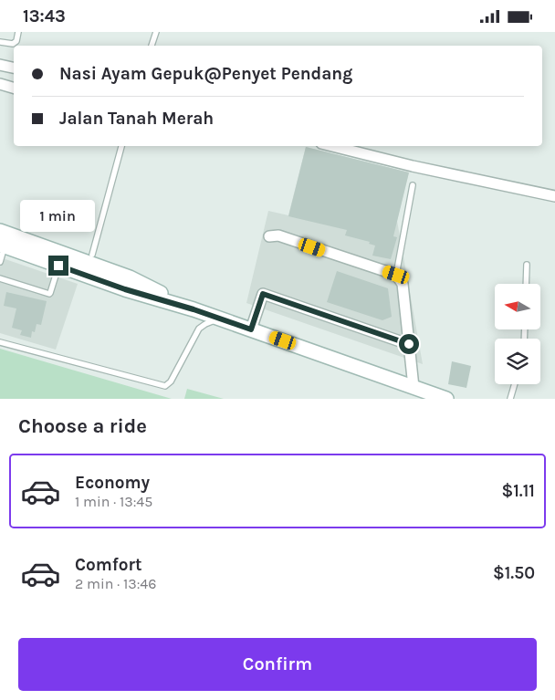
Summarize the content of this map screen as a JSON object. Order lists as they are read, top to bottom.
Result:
{
  "north": "left",
  "page": {
    "status": "13:43",
    "banner": ["Nasi Ayam Gepuk@Penyet Pendang", "Jalan Tanah Merah"],
    "bubble": "1 min",
    "heading": "Choose a ride",
    "list": [
      {
        "name": "Economy",
        "note": "1 min · 13:45",
        "value": "$1.11"
      },
      {
        "name": "Comfort",
        "note": "2 min · 13:46",
        "value": "$1.50"
      }
    ],
    "buttons": "Confirm"
  }
}
